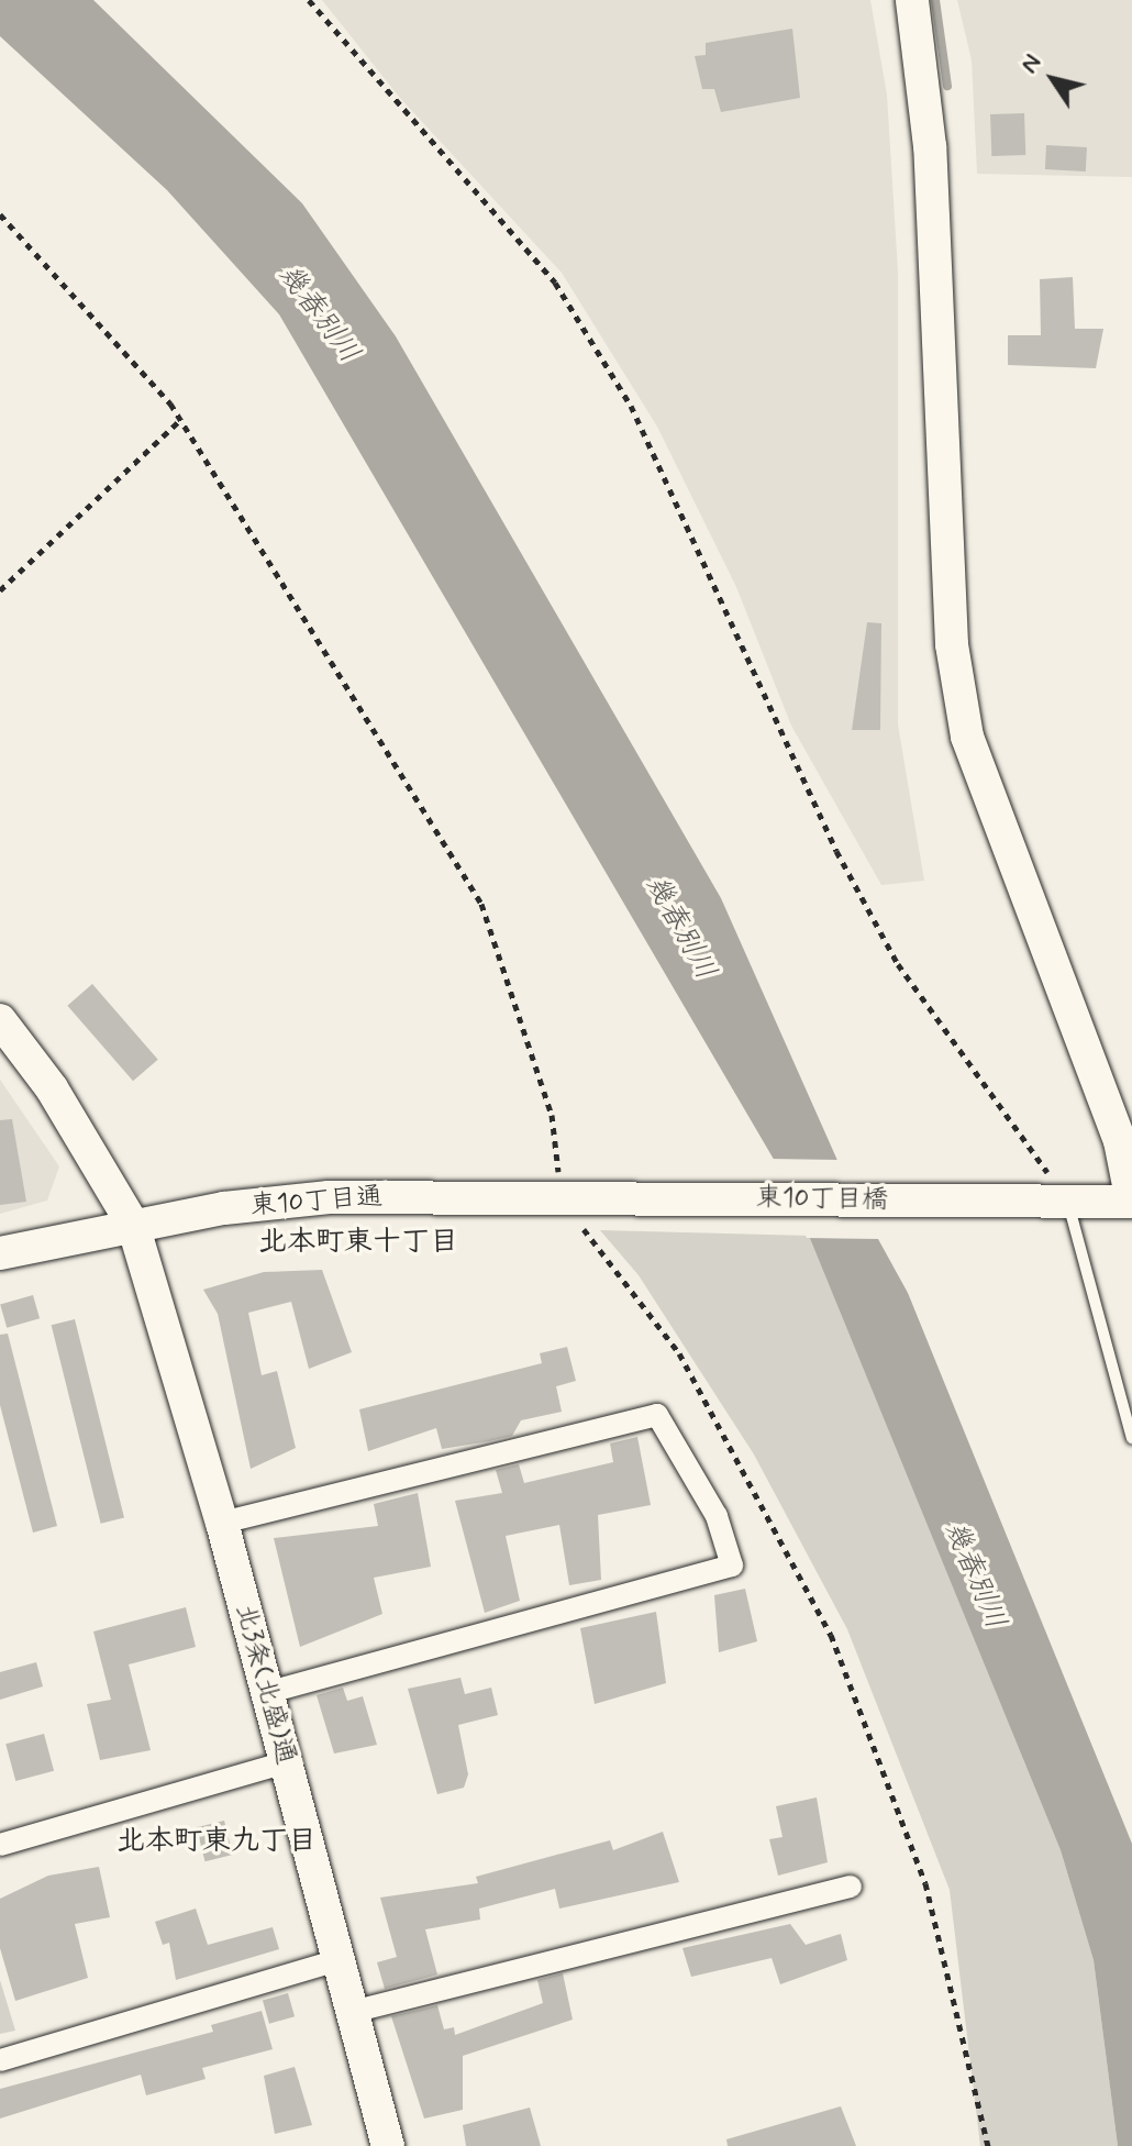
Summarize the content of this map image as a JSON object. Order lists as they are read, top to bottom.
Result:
{
  "streets": {
    "street": ["東10丁目橋", "東10丁目通", "北3条(北盛)通"]
  },
  "crossings": [
    ["東10丁目橋", "東10丁目通"],
    ["東10丁目通", "北3条(北盛)通"]
  ],
  "districts": ["北本町東十丁目", "北本町東九丁目"],
  "water": ["幾春別川"],
  "north": "top left"
}
